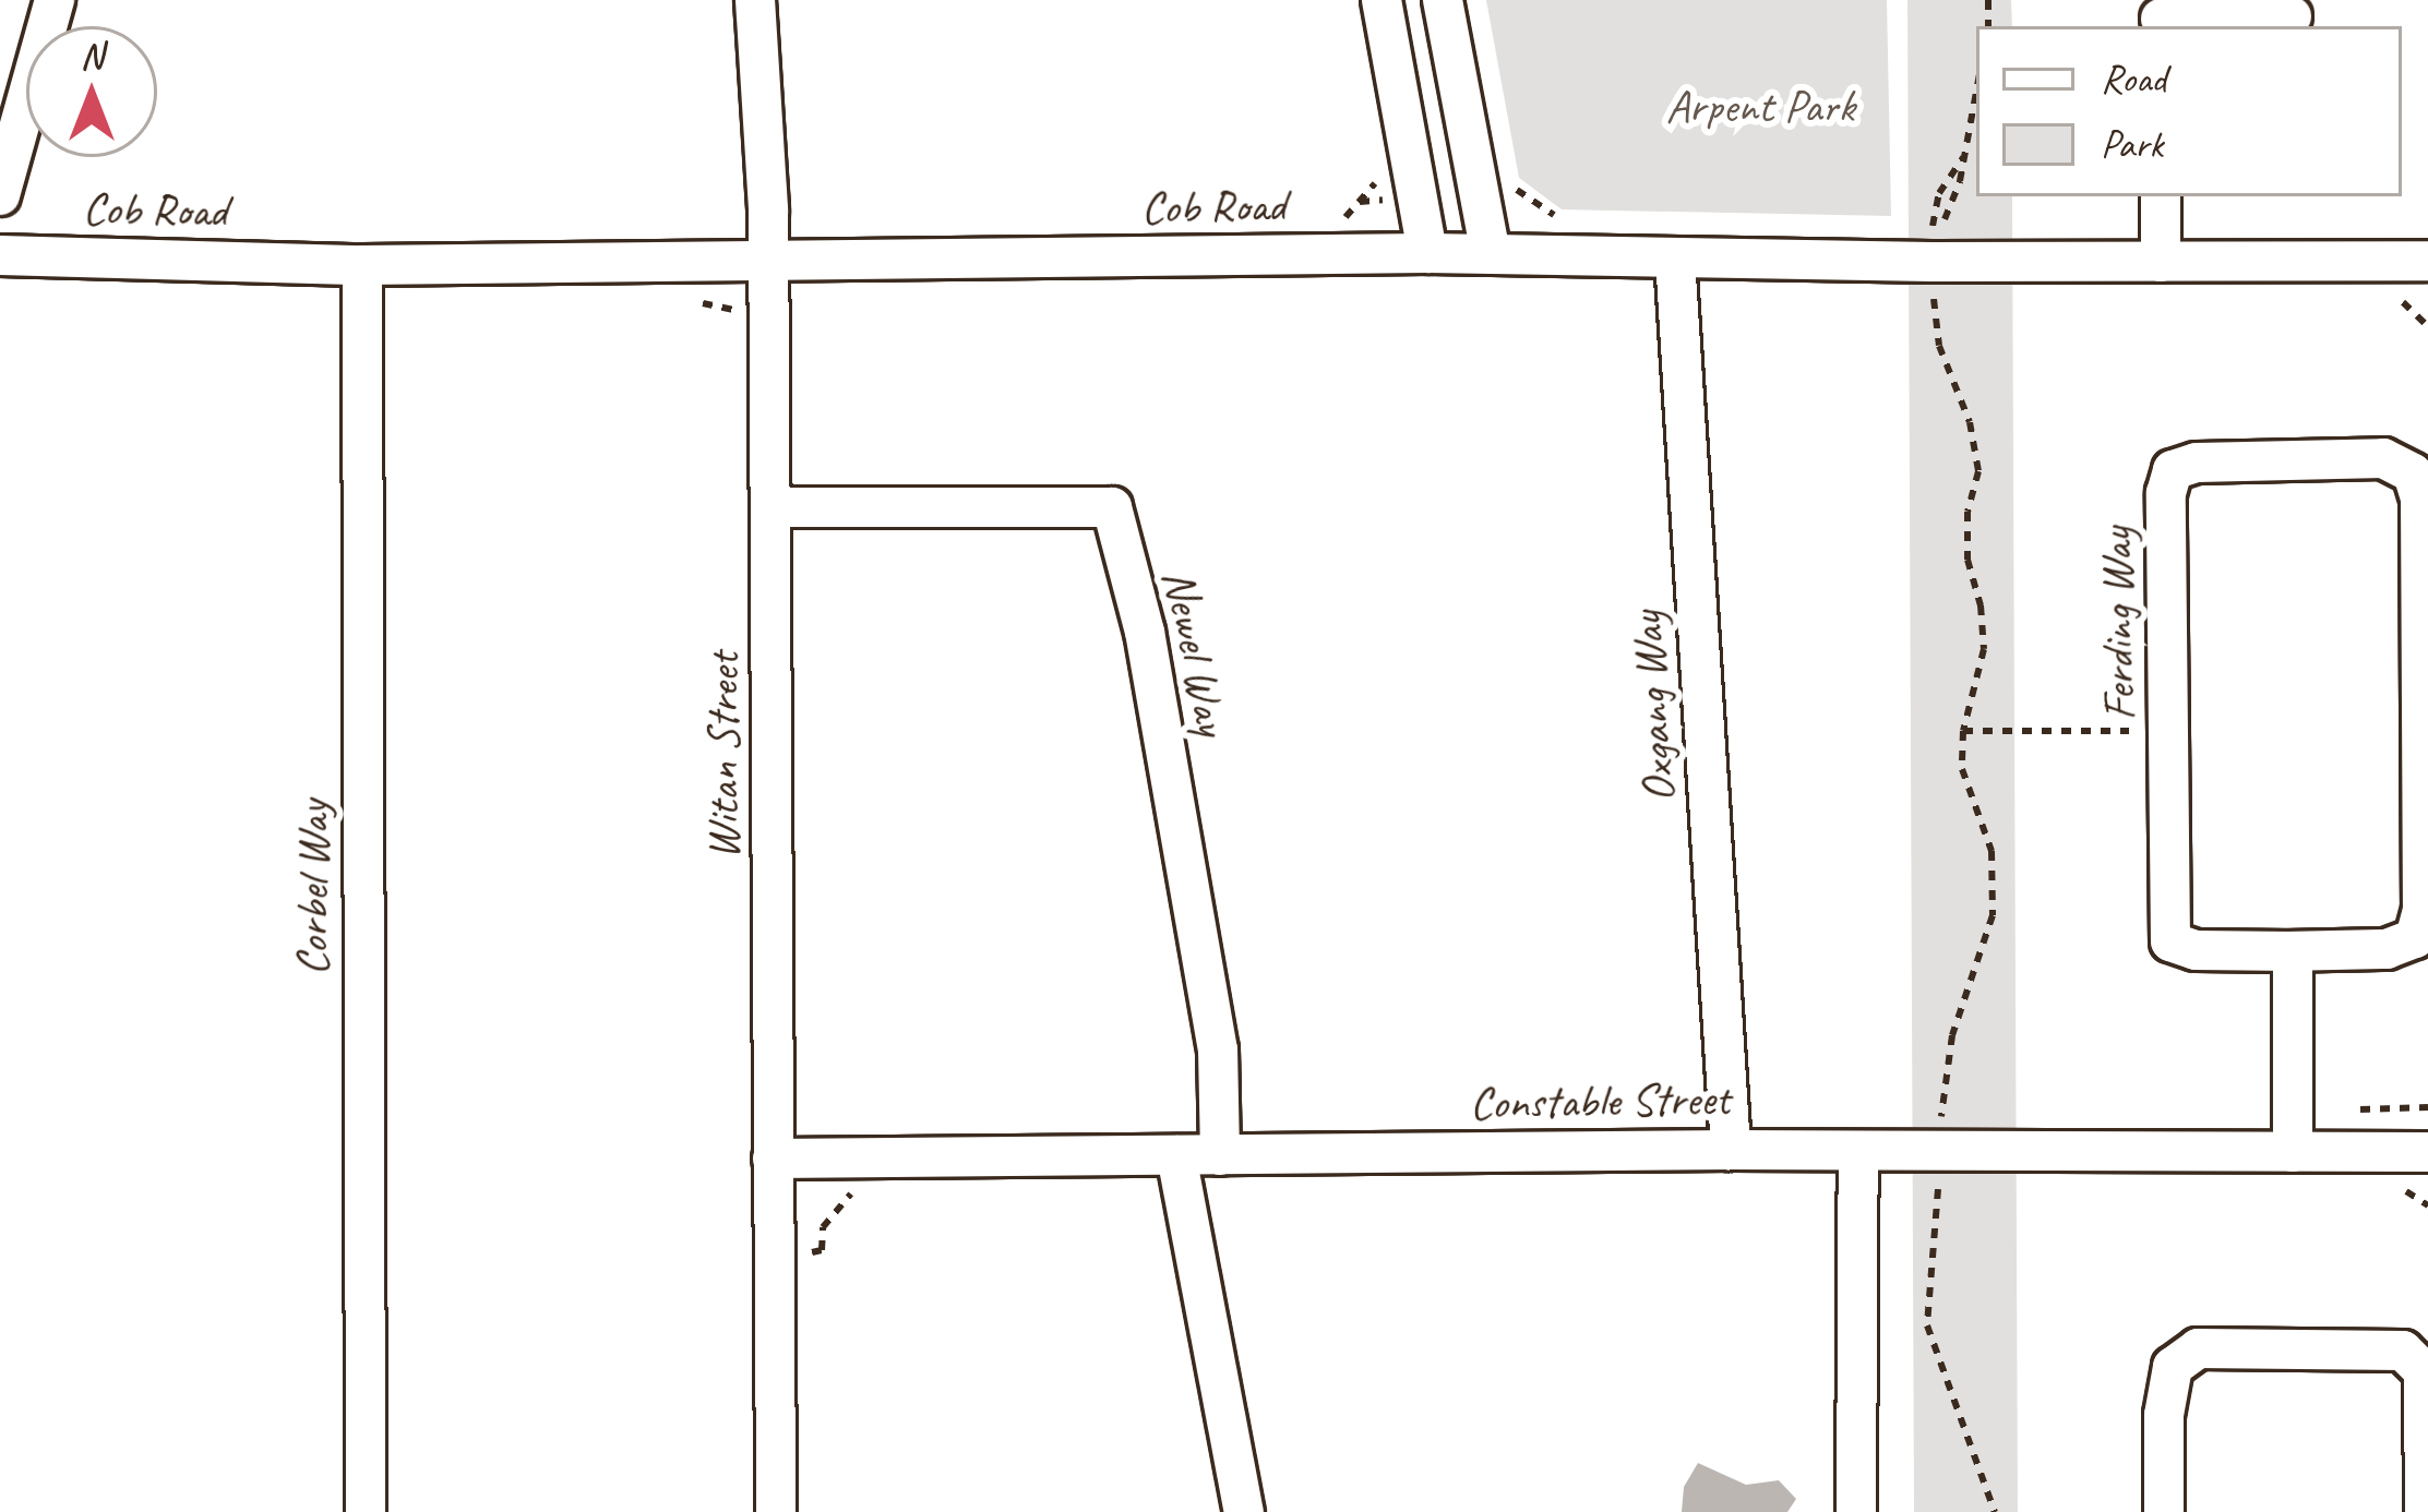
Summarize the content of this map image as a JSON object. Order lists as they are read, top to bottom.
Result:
{
  "streets": {
    "street": [
      "Cob Road",
      "Ferding Way",
      "Newel Way",
      "Oxgang Way",
      "Witan Street",
      "Corbel Way",
      "Constable Street"
    ]
  },
  "crossings": [
    ["Cob Road", "Oxgang Way"],
    ["Cob Road", "Witan Street"],
    ["Cob Road", "Corbel Way"],
    ["Newel Way", "Witan Street"],
    ["Newel Way", "Constable Street"],
    ["Oxgang Way", "Constable Street"],
    ["Witan Street", "Constable Street"]
  ],
  "parks": ["Arpent Park"],
  "legend": ["Road", "Park"],
  "north": "top"
}
